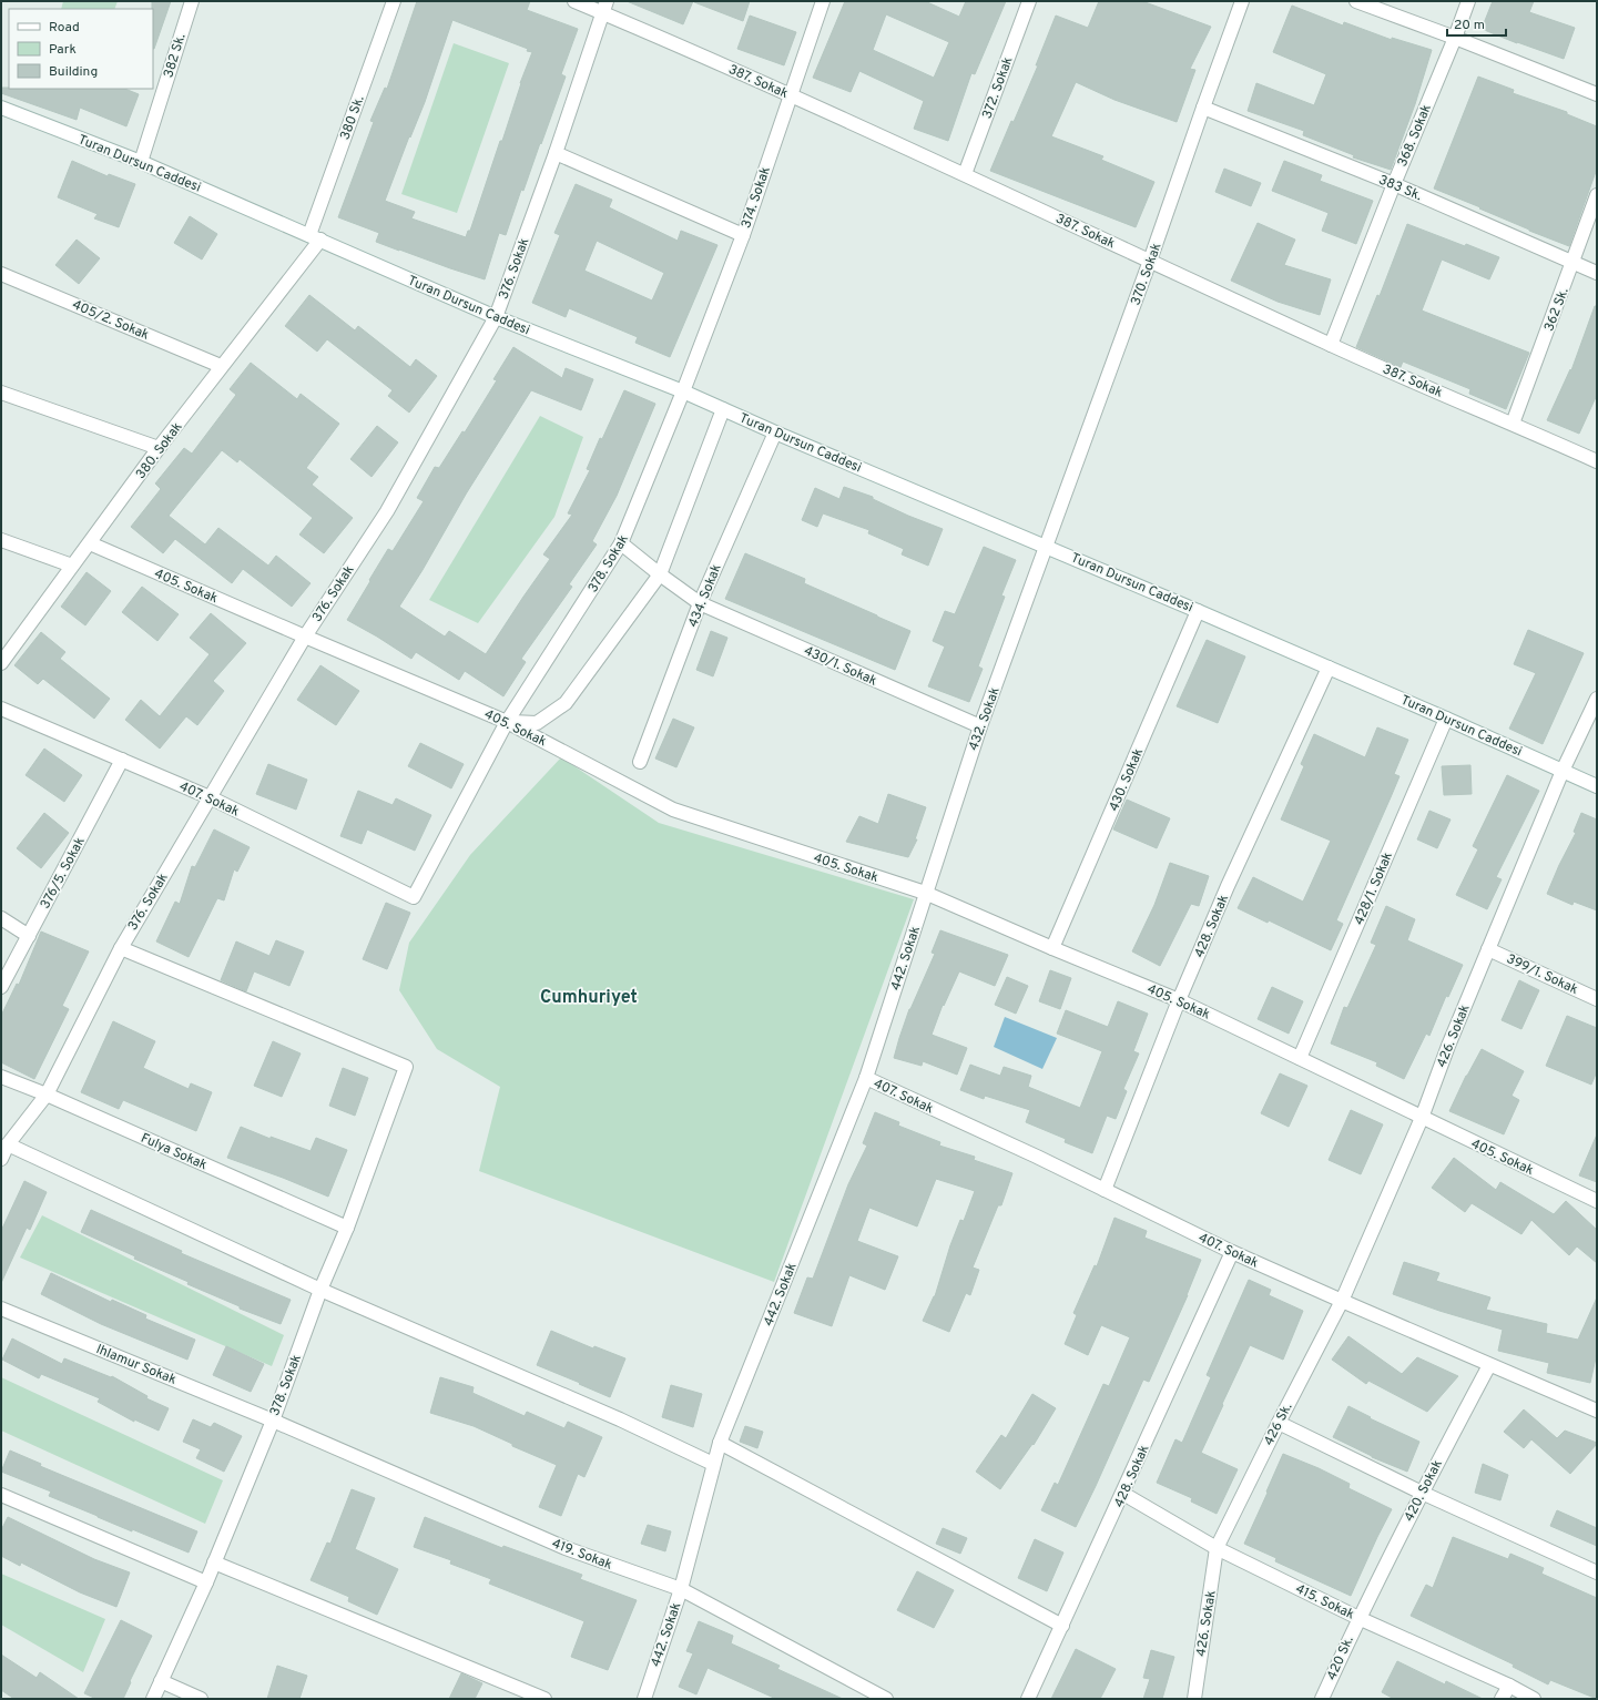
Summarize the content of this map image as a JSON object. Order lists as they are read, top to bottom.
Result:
{
  "streets": {
    "street": [
      "382 Sk.",
      "387. Sokak",
      "372. Sokak",
      "380 Sk.",
      "368. Sokak",
      "Turan Dursun Caddesi",
      "383 Sk.",
      "374. Sokak",
      "376. Sokak",
      "370. Sokak",
      "362 Sk.",
      "405/2. Sokak",
      "380. Sokak",
      "378. Sokak",
      "405. Sokak",
      "434. Sokak",
      "430/1. Sokak",
      "432. Sokak",
      "430. Sokak",
      "407. Sokak",
      "376/5. Sokak",
      "428/1. Sokak",
      "428. Sokak",
      "442. Sokak",
      "399/1. Sokak",
      "426. Sokak",
      "Fulya Sokak",
      "Ihlamur Sokak",
      "426 Sk.",
      "420. Sokak",
      "419. Sokak",
      "415. Sokak",
      "420 Sk."
    ]
  },
  "crossings": [
    ["382 Sk.", "Turan Dursun Caddesi"],
    ["387. Sokak", "372. Sokak"],
    ["387. Sokak", "368. Sokak"],
    ["387. Sokak", "374. Sokak"],
    ["387. Sokak", "376. Sokak"],
    ["387. Sokak", "370. Sokak"],
    ["387. Sokak", "362 Sk."],
    ["380 Sk.", "Turan Dursun Caddesi"],
    ["380 Sk.", "380. Sokak"],
    ["368. Sokak", "383 Sk."],
    ["Turan Dursun Caddesi", "374. Sokak"],
    ["Turan Dursun Caddesi", "376. Sokak"],
    ["Turan Dursun Caddesi", "370. Sokak"],
    ["Turan Dursun Caddesi", "380. Sokak"],
    ["Turan Dursun Caddesi", "378. Sokak"],
    ["Turan Dursun Caddesi", "434. Sokak"],
    ["Turan Dursun Caddesi", "432. Sokak"],
    ["Turan Dursun Caddesi", "430. Sokak"],
    ["Turan Dursun Caddesi", "428/1. Sokak"],
    ["Turan Dursun Caddesi", "428. Sokak"],
    ["Turan Dursun Caddesi", "426. Sokak"],
    ["383 Sk.", "370. Sokak"],
    ["383 Sk.", "362 Sk."],
    ["374. Sokak", "378. Sokak"],
    ["376. Sokak", "378. Sokak"],
    ["376. Sokak", "405. Sokak"],
    ["376. Sokak", "407. Sokak"],
    ["376. Sokak", "Fulya Sokak"],
    ["370. Sokak", "432. Sokak"],
    ["405/2. Sokak", "380. Sokak"],
    ["380. Sokak", "405. Sokak"],
    ["378. Sokak", "405. Sokak"],
    ["378. Sokak", "430/1. Sokak"],
    ["378. Sokak", "407. Sokak"],
    ["378. Sokak", "Fulya Sokak"],
    ["378. Sokak", "Ihlamur Sokak"],
    ["378. Sokak", "419. Sokak"],
    ["405. Sokak", "432. Sokak"],
    ["405. Sokak", "430. Sokak"],
    ["405. Sokak", "428/1. Sokak"],
    ["405. Sokak", "428. Sokak"],
    ["405. Sokak", "442. Sokak"],
    ["405. Sokak", "426. Sokak"],
    ["434. Sokak", "430/1. Sokak"],
    ["430/1. Sokak", "432. Sokak"],
    ["432. Sokak", "442. Sokak"],
    ["407. Sokak", "376/5. Sokak"],
    ["407. Sokak", "428. Sokak"],
    ["407. Sokak", "442. Sokak"],
    ["407. Sokak", "426. Sokak"],
    ["407. Sokak", "426 Sk."],
    ["407. Sokak", "420. Sokak"],
    ["428. Sokak", "415. Sokak"],
    ["442. Sokak", "419. Sokak"],
    ["399/1. Sokak", "426. Sokak"],
    ["426. Sokak", "426 Sk."],
    ["426. Sokak", "415. Sokak"],
    ["Ihlamur Sokak", "419. Sokak"],
    ["426 Sk.", "415. Sokak"],
    ["420. Sokak", "415. Sokak"],
    ["420. Sokak", "420 Sk."],
    ["415. Sokak", "420 Sk."]
  ],
  "districts": ["Cumhuriyet"],
  "legend": ["Road", "Park", "Building"],
  "scale_bar": "20 m"
}
